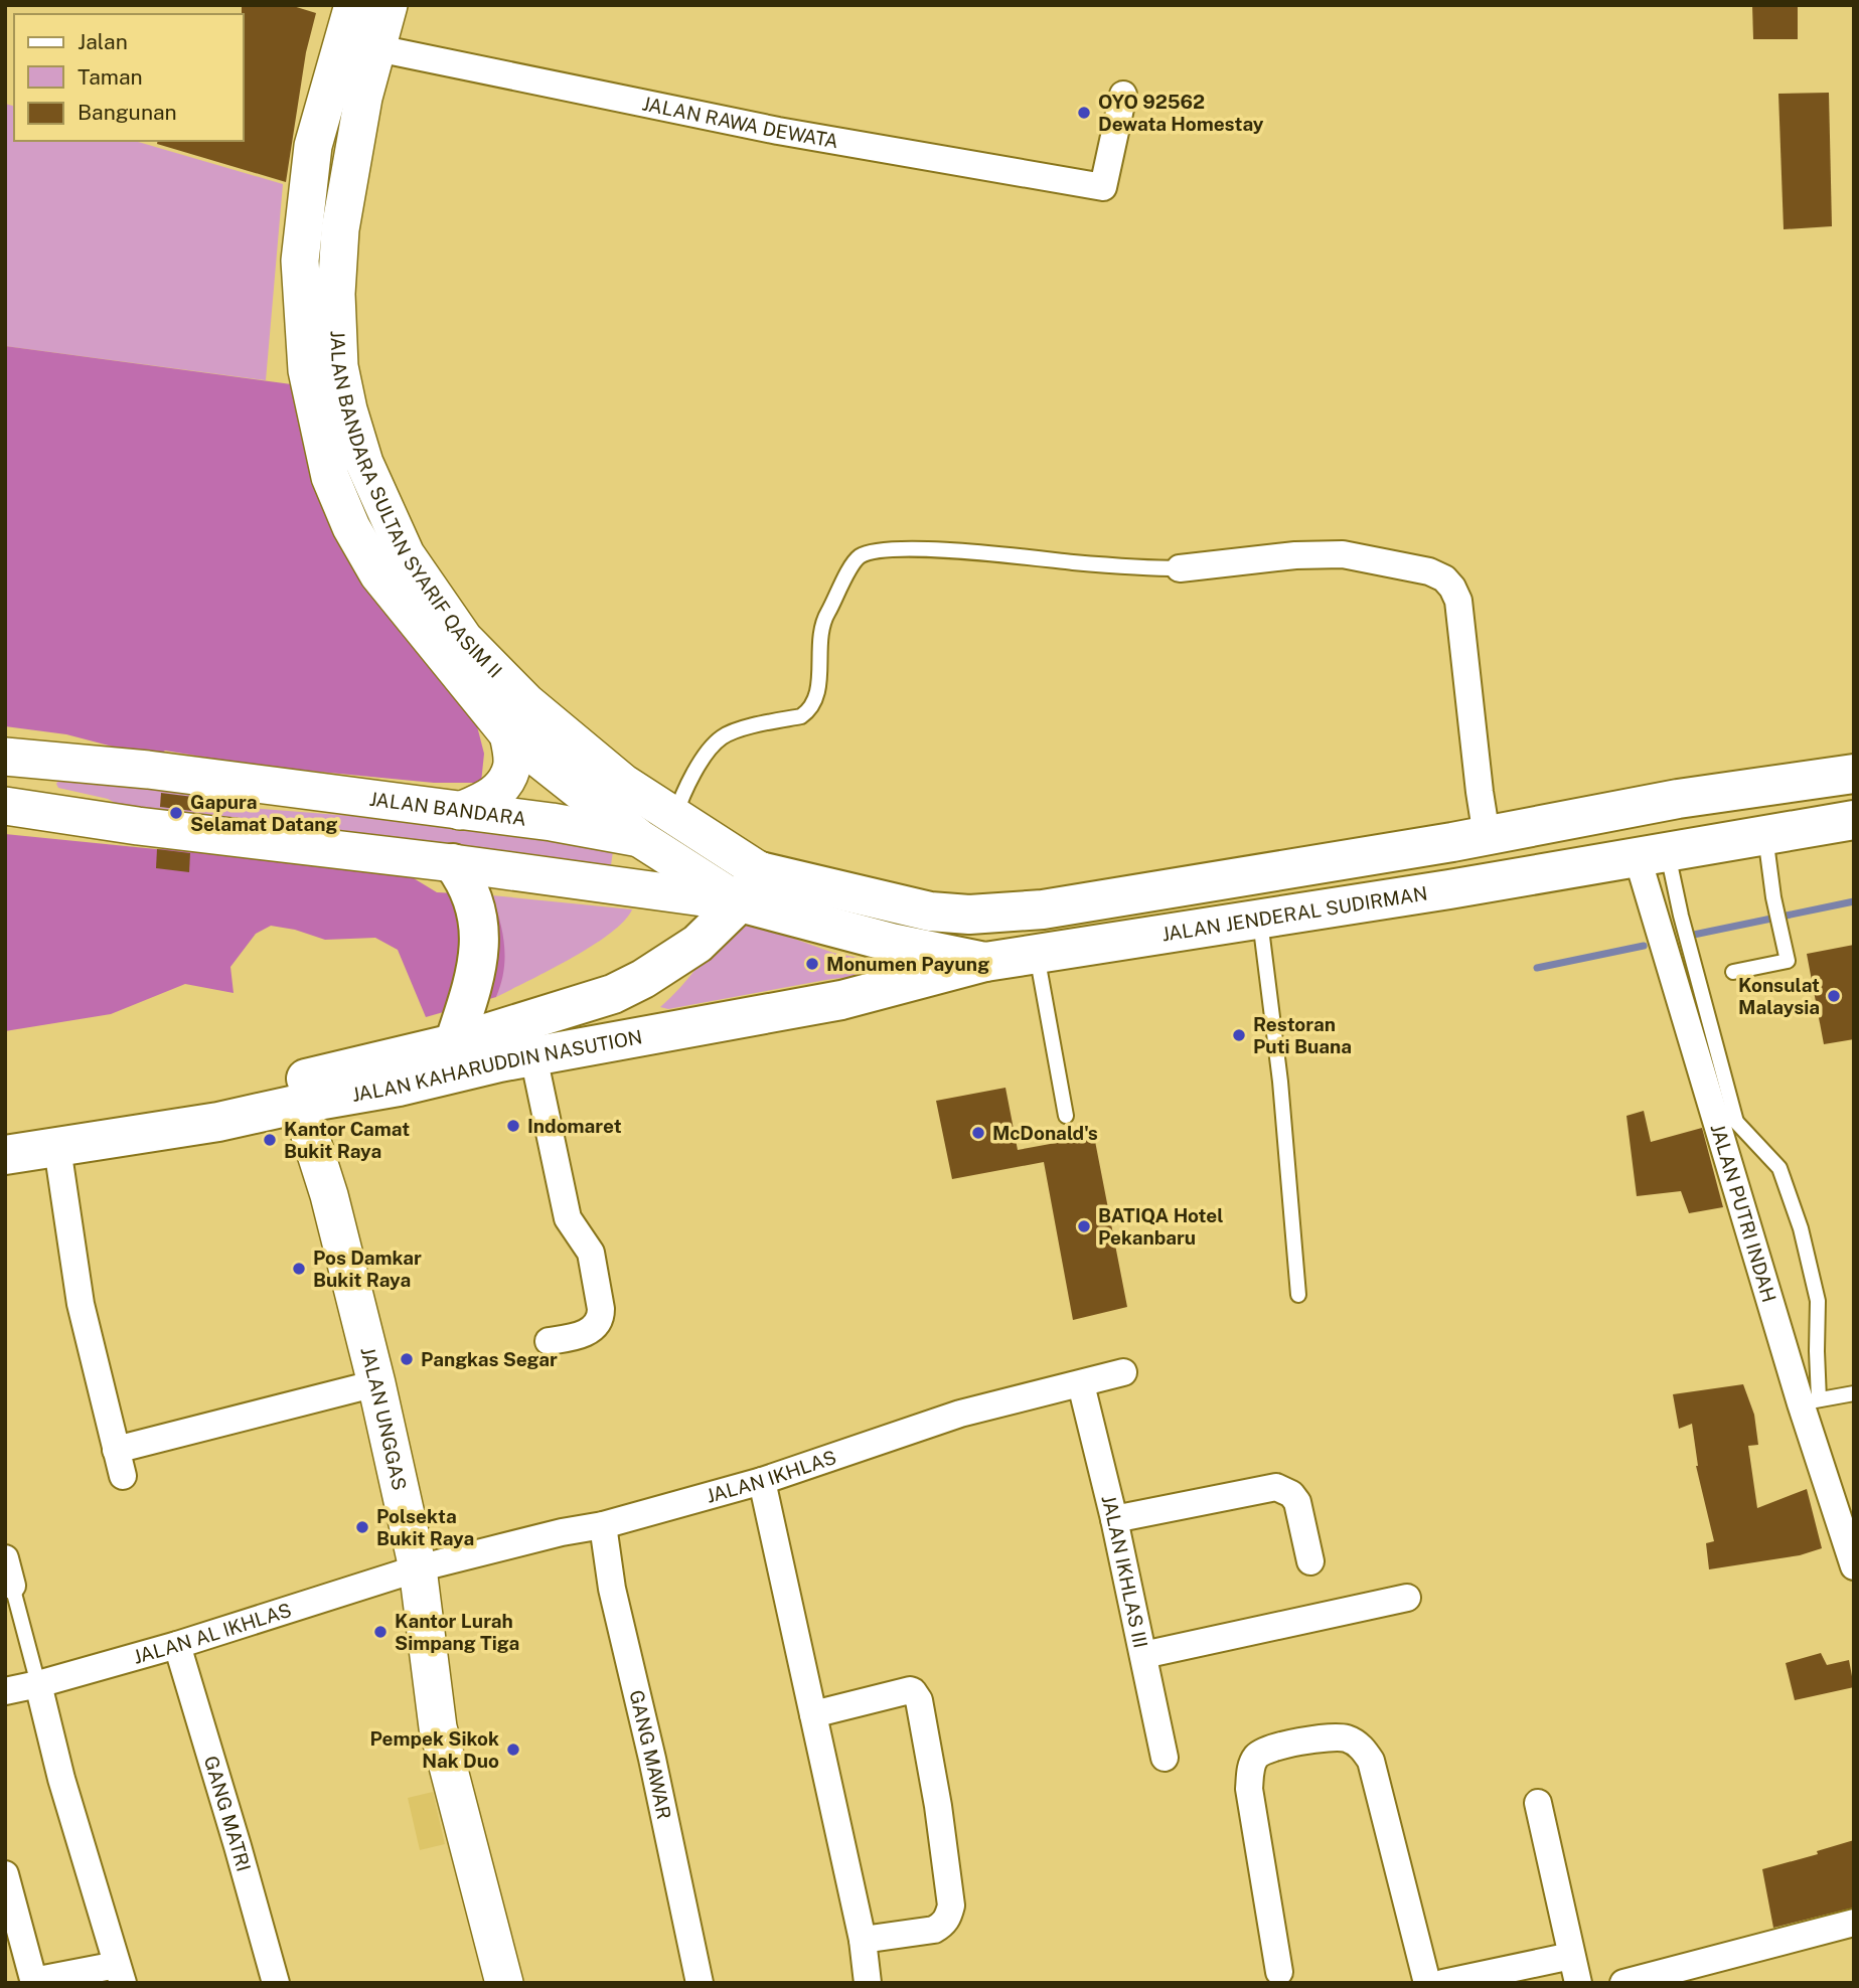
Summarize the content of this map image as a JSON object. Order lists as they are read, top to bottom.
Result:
{
  "streets": {
    "main road": ["JALAN JENDERAL SUDIRMAN", "JALAN KAHARUDDIN NASUTION"],
    "street": [
      "JALAN RAWA DEWATA",
      "JALAN BANDARA SULTAN SYARIF QASIM II",
      "JALAN BANDARA",
      "JALAN PUTRI INDAH",
      "JALAN UNGGAS",
      "JALAN IKHLAS",
      "JALAN IKHLAS III",
      "JALAN AL IKHLAS",
      "GANG MAWAR",
      "GANG MATRI"
    ]
  },
  "crossings": [
    ["JALAN RAWA DEWATA", "JALAN BANDARA SULTAN SYARIF QASIM II"],
    ["JALAN BANDARA SULTAN SYARIF QASIM II", "JALAN BANDARA"],
    ["JALAN BANDARA SULTAN SYARIF QASIM II", "JALAN JENDERAL SUDIRMAN"],
    ["JALAN BANDARA SULTAN SYARIF QASIM II", "JALAN KAHARUDDIN NASUTION"],
    ["JALAN BANDARA", "JALAN KAHARUDDIN NASUTION"],
    ["JALAN JENDERAL SUDIRMAN", "JALAN KAHARUDDIN NASUTION"],
    ["JALAN JENDERAL SUDIRMAN", "JALAN PUTRI INDAH"],
    ["JALAN KAHARUDDIN NASUTION", "JALAN UNGGAS"],
    ["JALAN UNGGAS", "JALAN IKHLAS"],
    ["JALAN UNGGAS", "JALAN AL IKHLAS"],
    ["JALAN IKHLAS", "JALAN IKHLAS III"],
    ["JALAN IKHLAS", "JALAN AL IKHLAS"],
    ["JALAN IKHLAS", "GANG MAWAR"],
    ["JALAN AL IKHLAS", "GANG MATRI"]
  ],
  "places": [
    "OYO 92562 Dewata Homestay",
    "Gapura Selamat Datang",
    "Monumen Payung",
    "Konsulat Malaysia",
    "Restoran Puti Buana",
    "Indomaret",
    "McDonald's",
    "Kantor Camat Bukit Raya",
    "BATIQA Hotel Pekanbaru",
    "Pos Damkar Bukit Raya",
    "Pangkas Segar",
    "Polsekta Bukit Raya",
    "Kantor Lurah Simpang Tiga",
    "Pempek Sikok Nak Duo"
  ],
  "legend": ["Jalan", "Taman", "Bangunan"]
}
